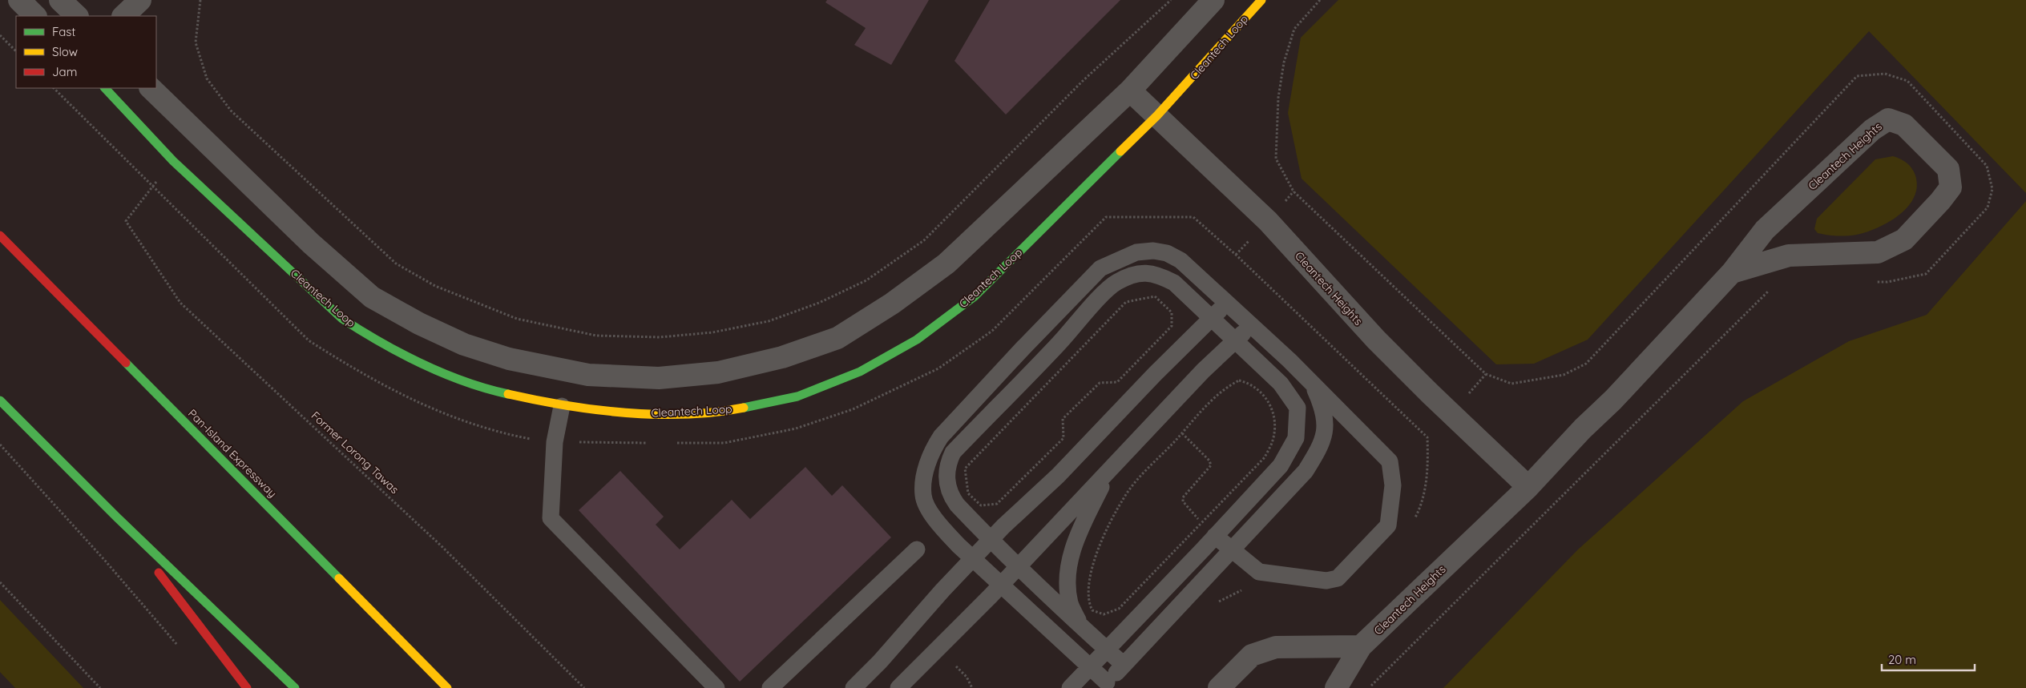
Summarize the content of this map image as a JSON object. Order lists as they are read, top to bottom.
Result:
{
  "streets": {
    "main road": ["Cleantech Loop", "Pan-Island Expressway"],
    "street": ["Cleantech Heights"],
    "path": ["Former Lorong Tawas"]
  },
  "crossings": [
    ["Cleantech Loop", "Cleantech Heights"],
    ["Cleantech Loop", "Former Lorong Tawas"]
  ],
  "legend": ["Fast", "Slow", "Jam"],
  "scale_bar": "20 m"
}
